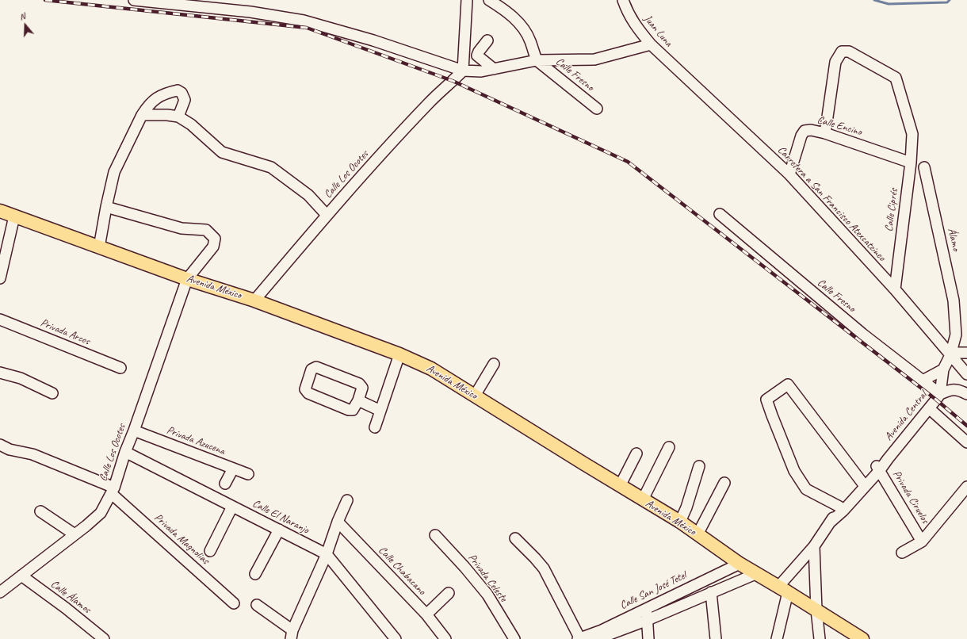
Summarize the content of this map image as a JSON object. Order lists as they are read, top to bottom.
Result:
{
  "streets": {
    "main road": ["Avenida México"],
    "street": [
      "Juan Luna",
      "Calle Fresno",
      "Calle Encino",
      "Calle Los Ocotes",
      "Carretera a San Francisco Atexcatzinco",
      "Calle Ciprés",
      "Álamo",
      "Privada Arcos",
      "Avenida Central",
      "Privada Azucena",
      "Privada Ciruelos",
      "Calle El Naranjo",
      "Privada Magnolias",
      "Calle Chabacano",
      "Privada Celeste",
      "Calle San José Tetel",
      "Calle Álamos"
    ]
  },
  "crossings": [
    ["Juan Luna", "Carretera a San Francisco Atexcatzinco"],
    ["Calle Fresno", "Avenida Central"],
    ["Calle Encino", "Carretera a San Francisco Atexcatzinco"],
    ["Calle Encino", "Calle Ciprés"],
    ["Calle Los Ocotes", "Avenida México"],
    ["Calle Los Ocotes", "Privada Azucena"],
    ["Calle Los Ocotes", "Calle El Naranjo"],
    ["Calle Los Ocotes", "Privada Magnolias"],
    ["Calle Los Ocotes", "Calle Álamos"],
    ["Carretera a San Francisco Atexcatzinco", "Calle Ciprés"],
    ["Carretera a San Francisco Atexcatzinco", "Álamo"],
    ["Carretera a San Francisco Atexcatzinco", "Avenida Central"],
    ["Álamo", "Avenida Central"],
    ["Avenida México", "Avenida Central"],
    ["Avenida México", "Calle San José Tetel"],
    ["Avenida Central", "Privada Ciruelos"]
  ],
  "north": "top"
}
